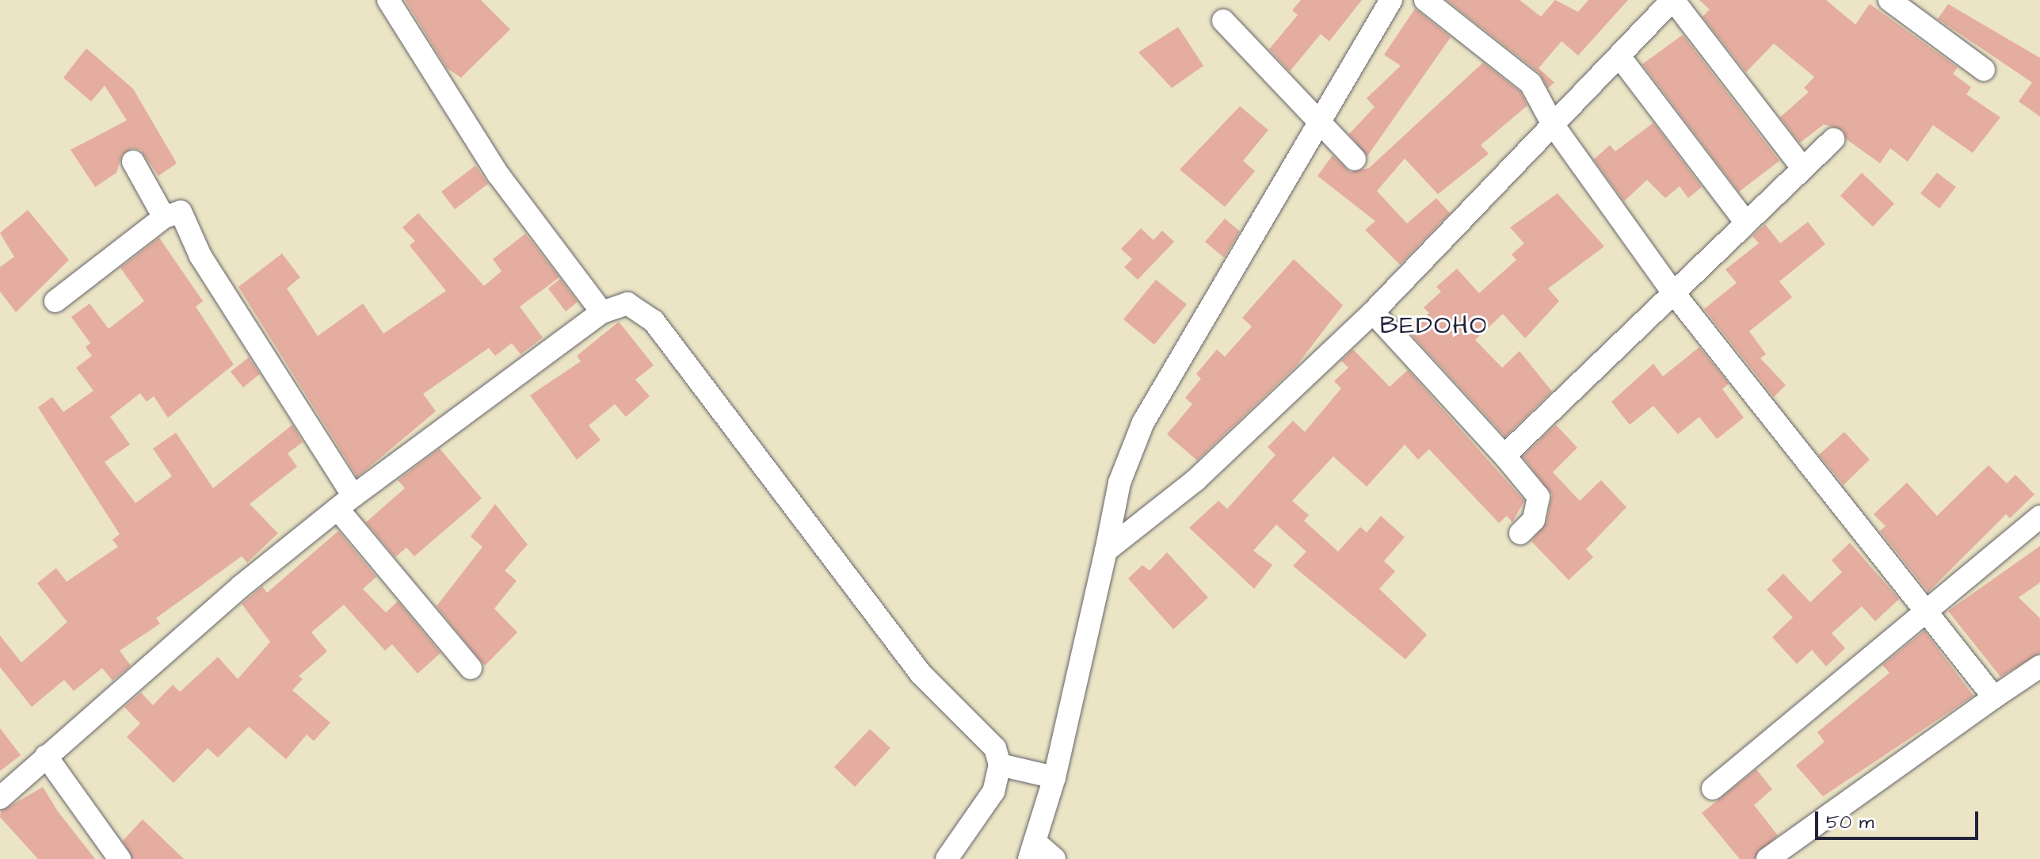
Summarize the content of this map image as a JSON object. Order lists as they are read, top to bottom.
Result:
{
  "districts": ["BEDOHO"],
  "scale_bar": "50 m"
}
